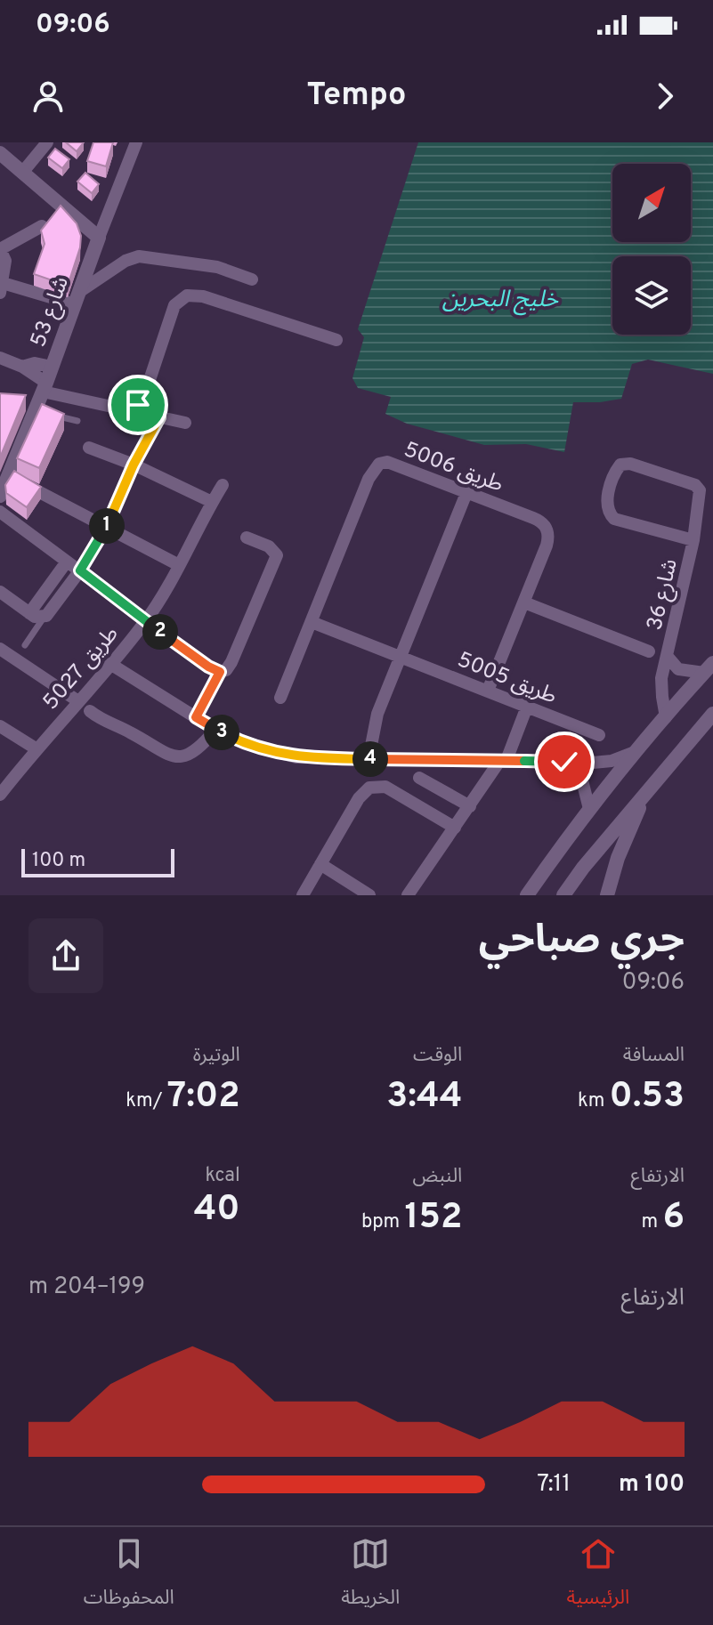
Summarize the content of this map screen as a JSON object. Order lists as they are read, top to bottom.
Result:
{
  "streets": {
    "street": [
      "شارع 53",
      "طريق 5006",
      "شارع 36",
      "طريق 5027",
      "طريق 5005"
    ]
  },
  "crossings": [
    ["طريق 5006", "طريق 5005"]
  ],
  "water": ["خليج البحرين"],
  "scale_bar": "100 m",
  "north": "top right",
  "page": {
    "status": "09:06",
    "header": "Tempo",
    "pins": [
      "1",
      "2",
      "3",
      "4"
    ],
    "scale": "100 m",
    "heading": ["جري صباحي", "09:06"],
    "stats": [
      ["المسافة", "0.53 km"],
      ["الوقت", "3:44"],
      ["الوتيرة", "7:02 /km"],
      ["الارتفاع", "6 m"],
      ["النبض", "152 bpm"],
      ["kcal", "40"]
    ],
    "chart": ["الارتفاع", "199–204 m"],
    "list": [
      {
        "name": "100 m",
        "note": "7:11"
      }
    ],
    "tabs": ["الرئيسية", "الخريطة", "المحفوظات"]
  }
}
